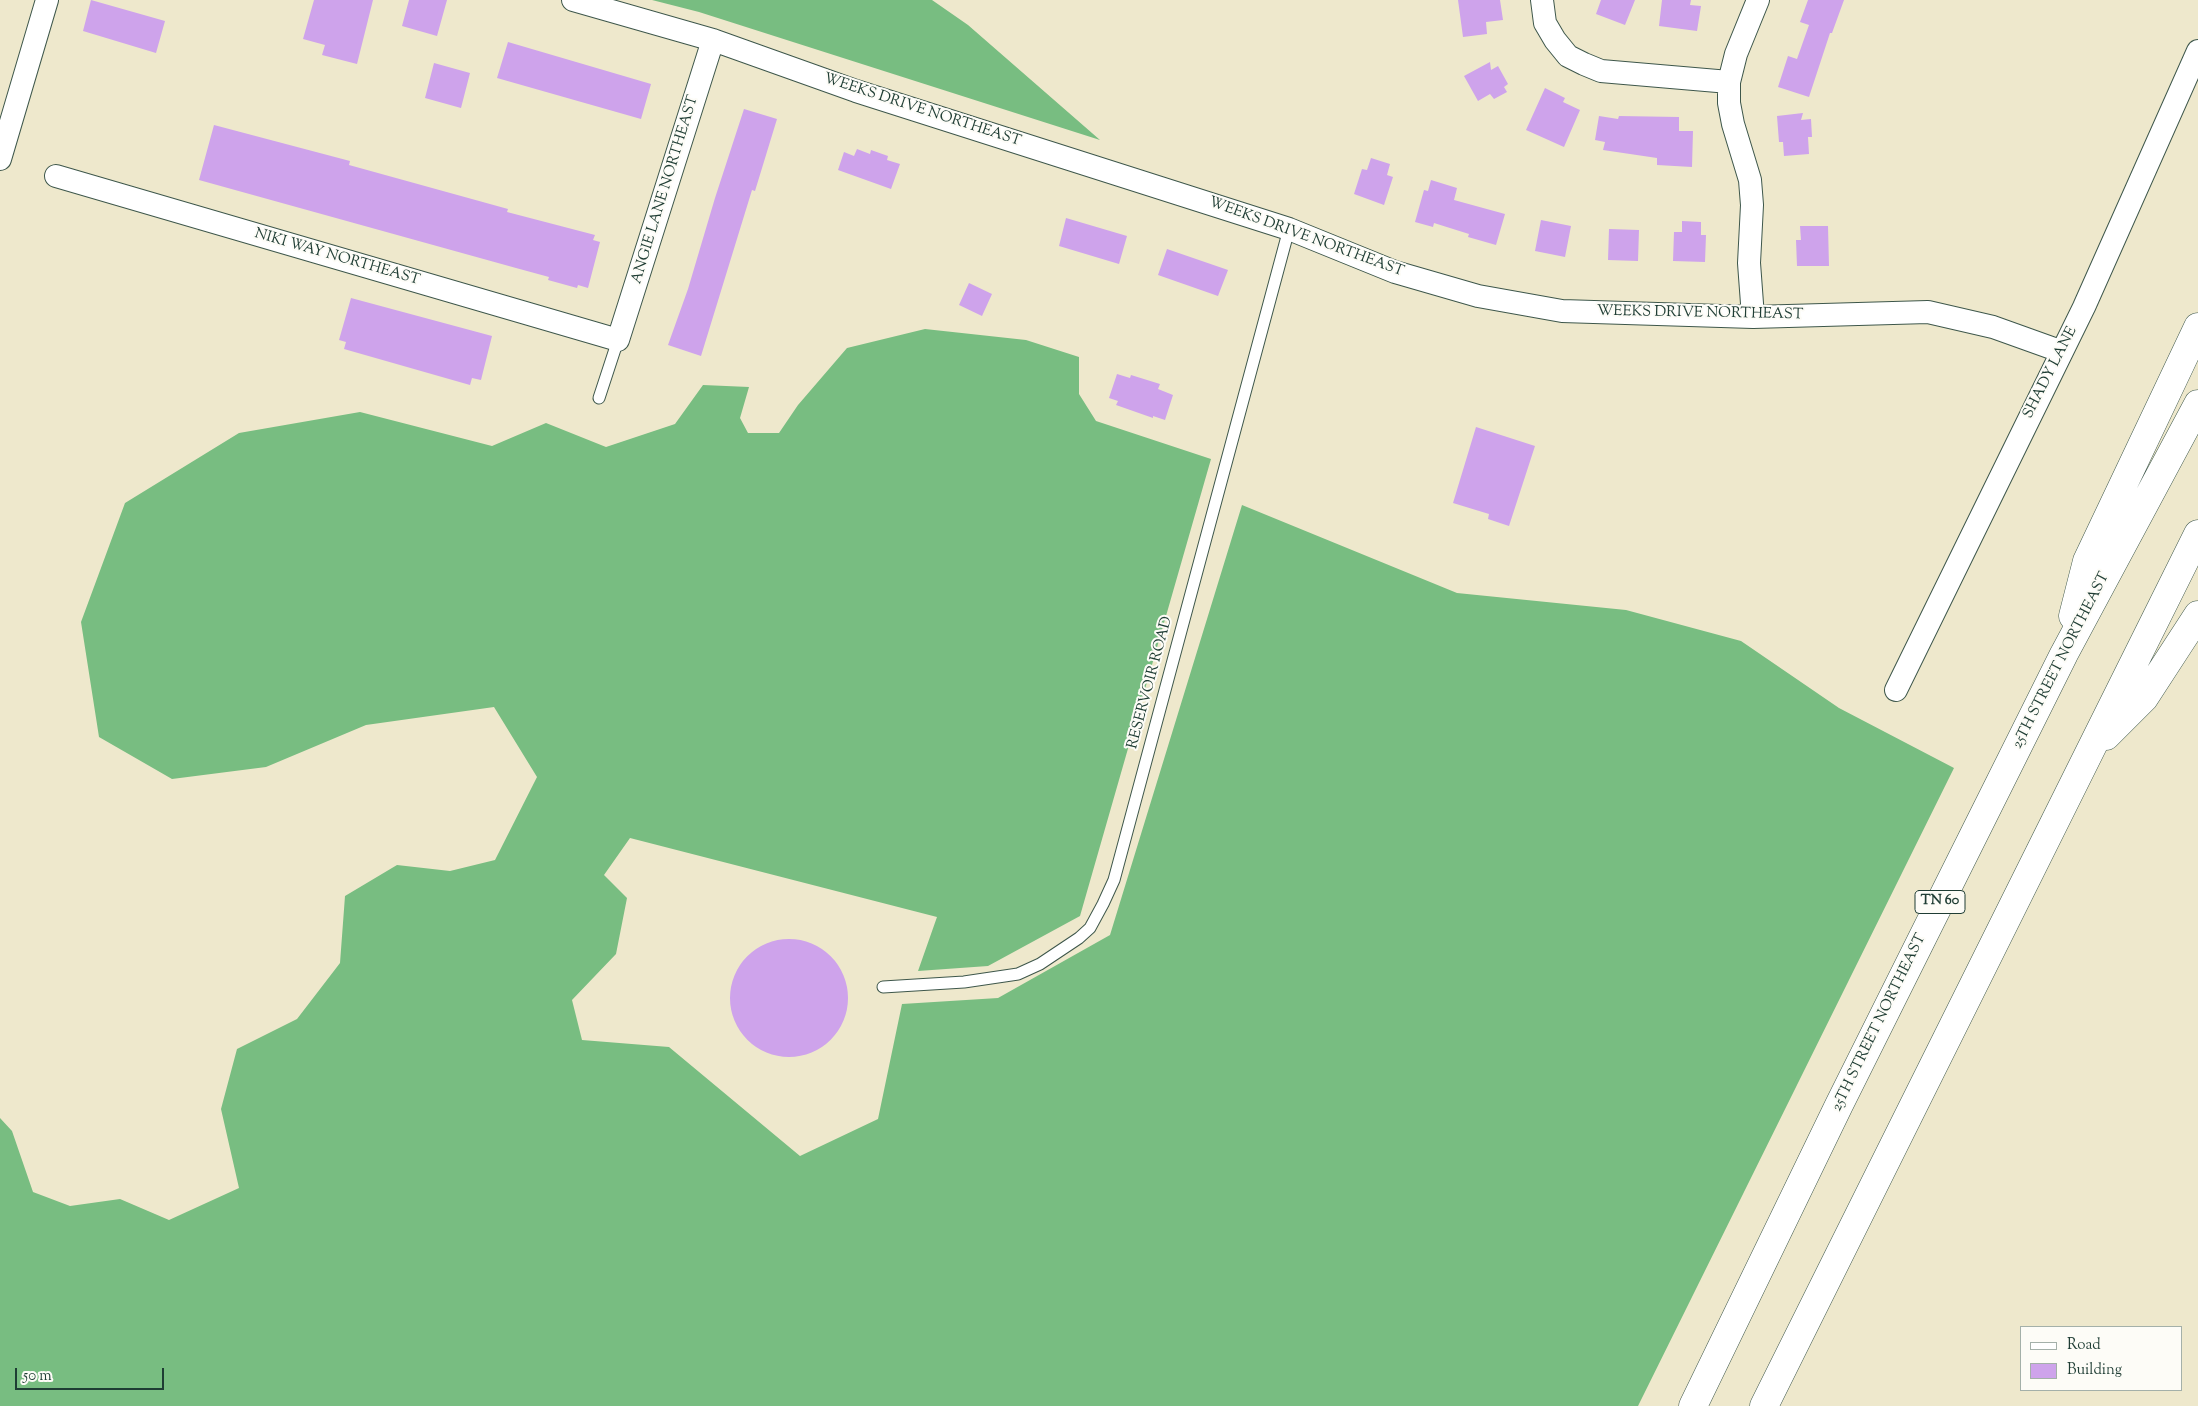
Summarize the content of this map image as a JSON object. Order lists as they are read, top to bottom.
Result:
{
  "streets": {
    "highway": ["25TH STREET NORTHEAST", "TN 60"],
    "street": [
      "WEEKS DRIVE NORTHEAST",
      "ANGIE LANE NORTHEAST",
      "NIKI WAY NORTHEAST",
      "SHADY LANE"
    ],
    "lane": ["RESERVOIR ROAD"]
  },
  "crossings": [
    ["WEEKS DRIVE NORTHEAST", "ANGIE LANE NORTHEAST"],
    ["WEEKS DRIVE NORTHEAST", "SHADY LANE"],
    ["WEEKS DRIVE NORTHEAST", "RESERVOIR ROAD"],
    ["ANGIE LANE NORTHEAST", "NIKI WAY NORTHEAST"]
  ],
  "legend": ["Road", "Building"],
  "scale_bar": "50 m"
}
